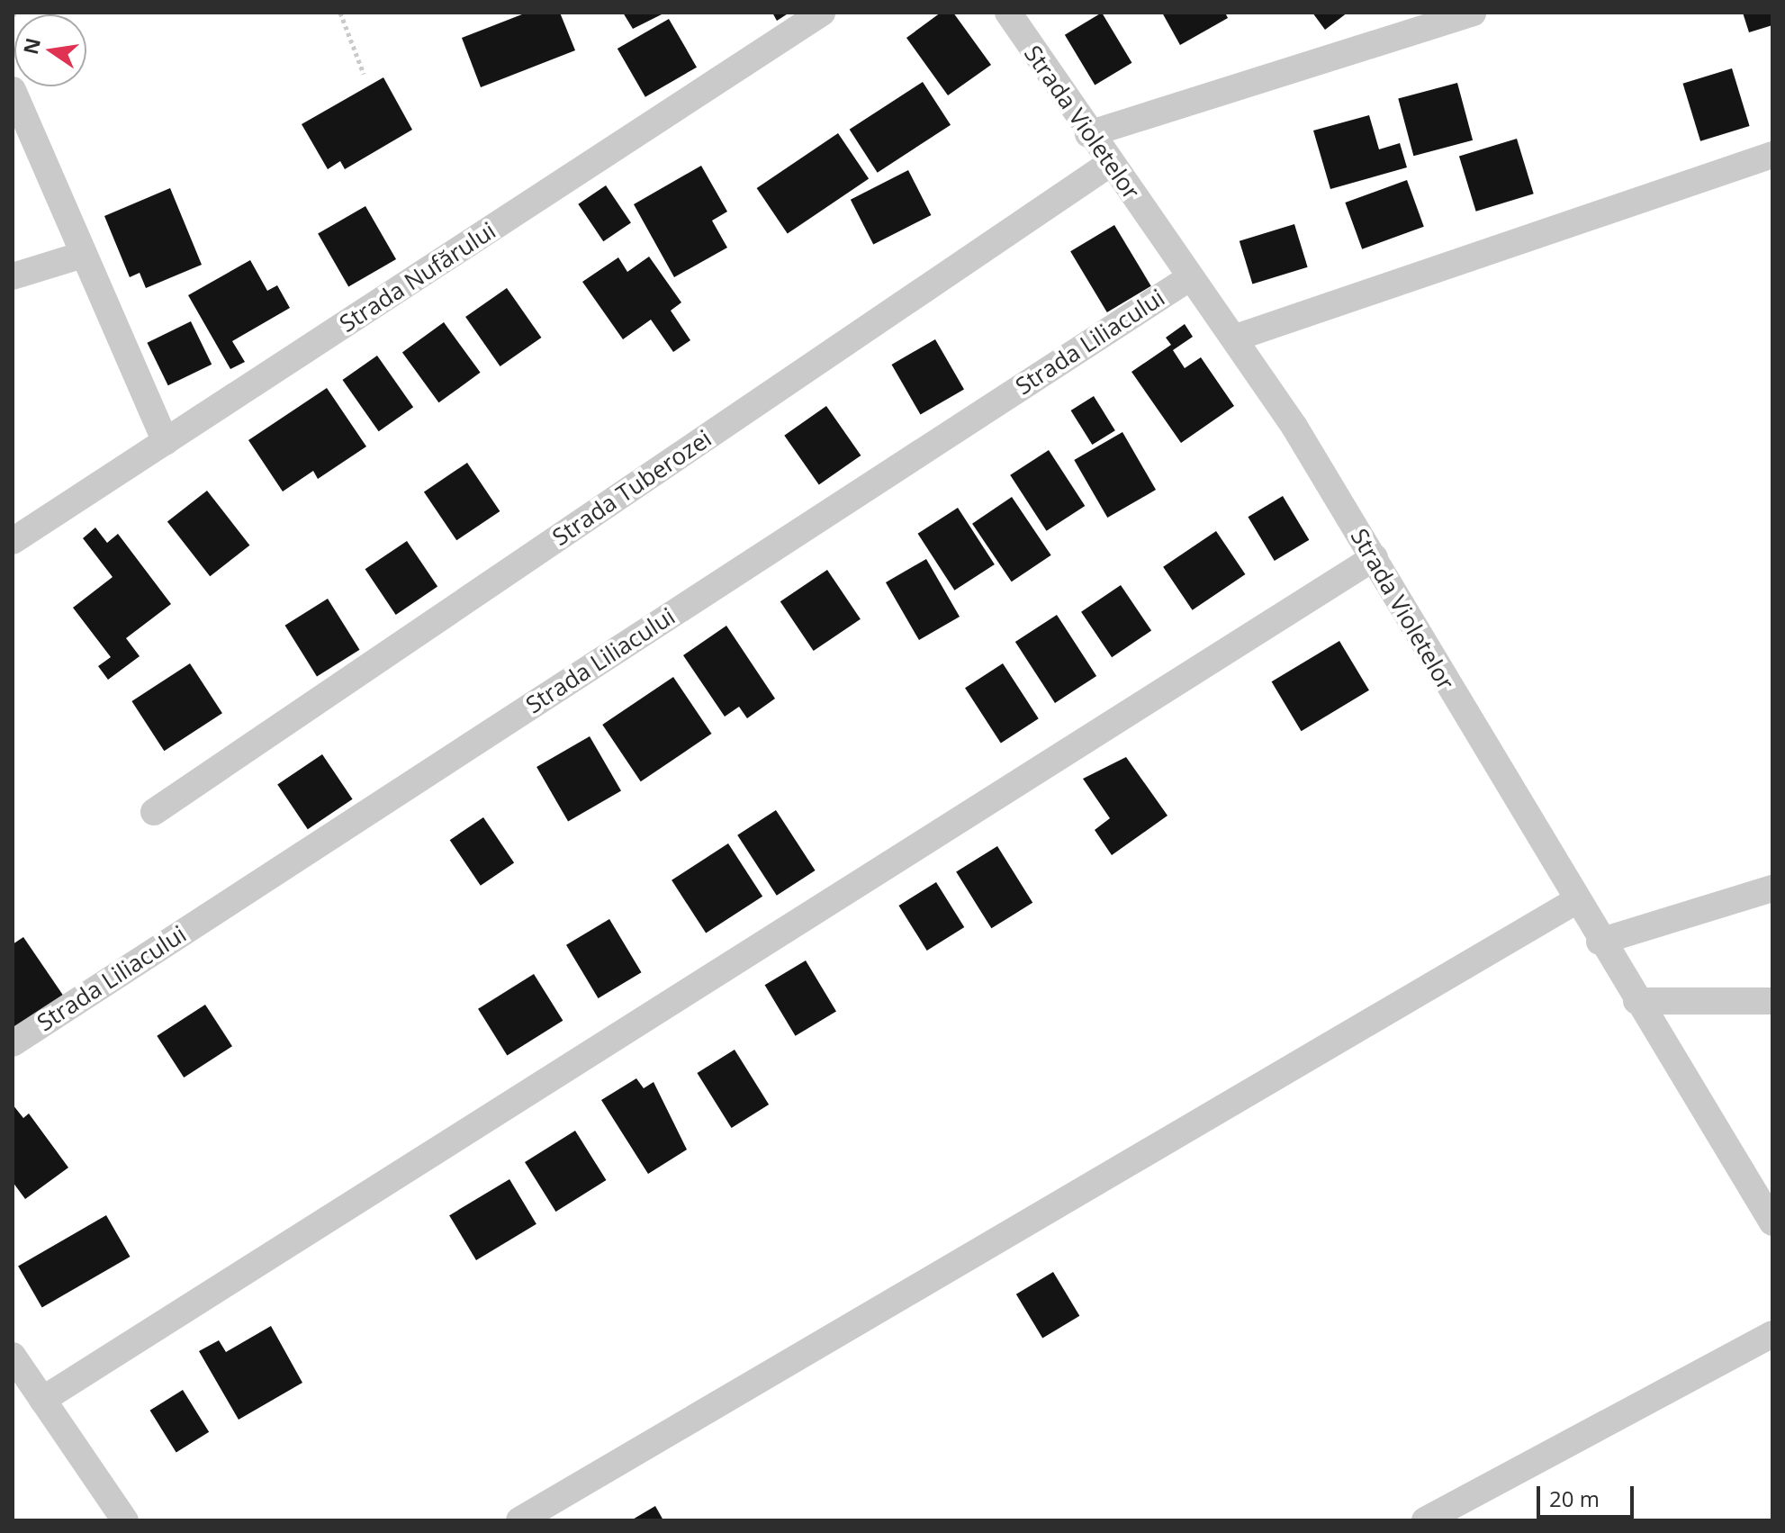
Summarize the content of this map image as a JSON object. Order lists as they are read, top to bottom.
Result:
{
  "streets": {
    "street": [
      "Strada Violetelor",
      "Strada Nufărului",
      "Strada Liliacului",
      "Strada Tuberozei"
    ]
  },
  "crossings": [
    ["Strada Violetelor", "Strada Liliacului"],
    ["Strada Violetelor", "Strada Tuberozei"]
  ],
  "scale_bar": "20 m",
  "north": "left"
}
